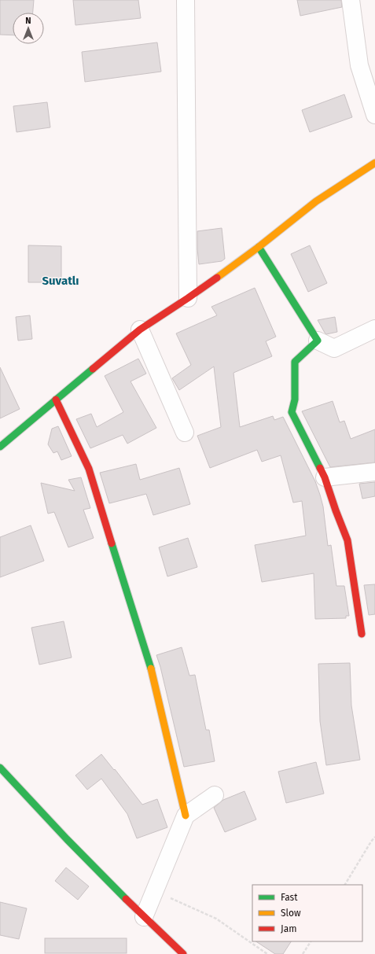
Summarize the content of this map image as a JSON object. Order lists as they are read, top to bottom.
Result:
{
  "districts": ["Suvatlı"],
  "legend": ["Fast", "Slow", "Jam"],
  "north": "top"
}
